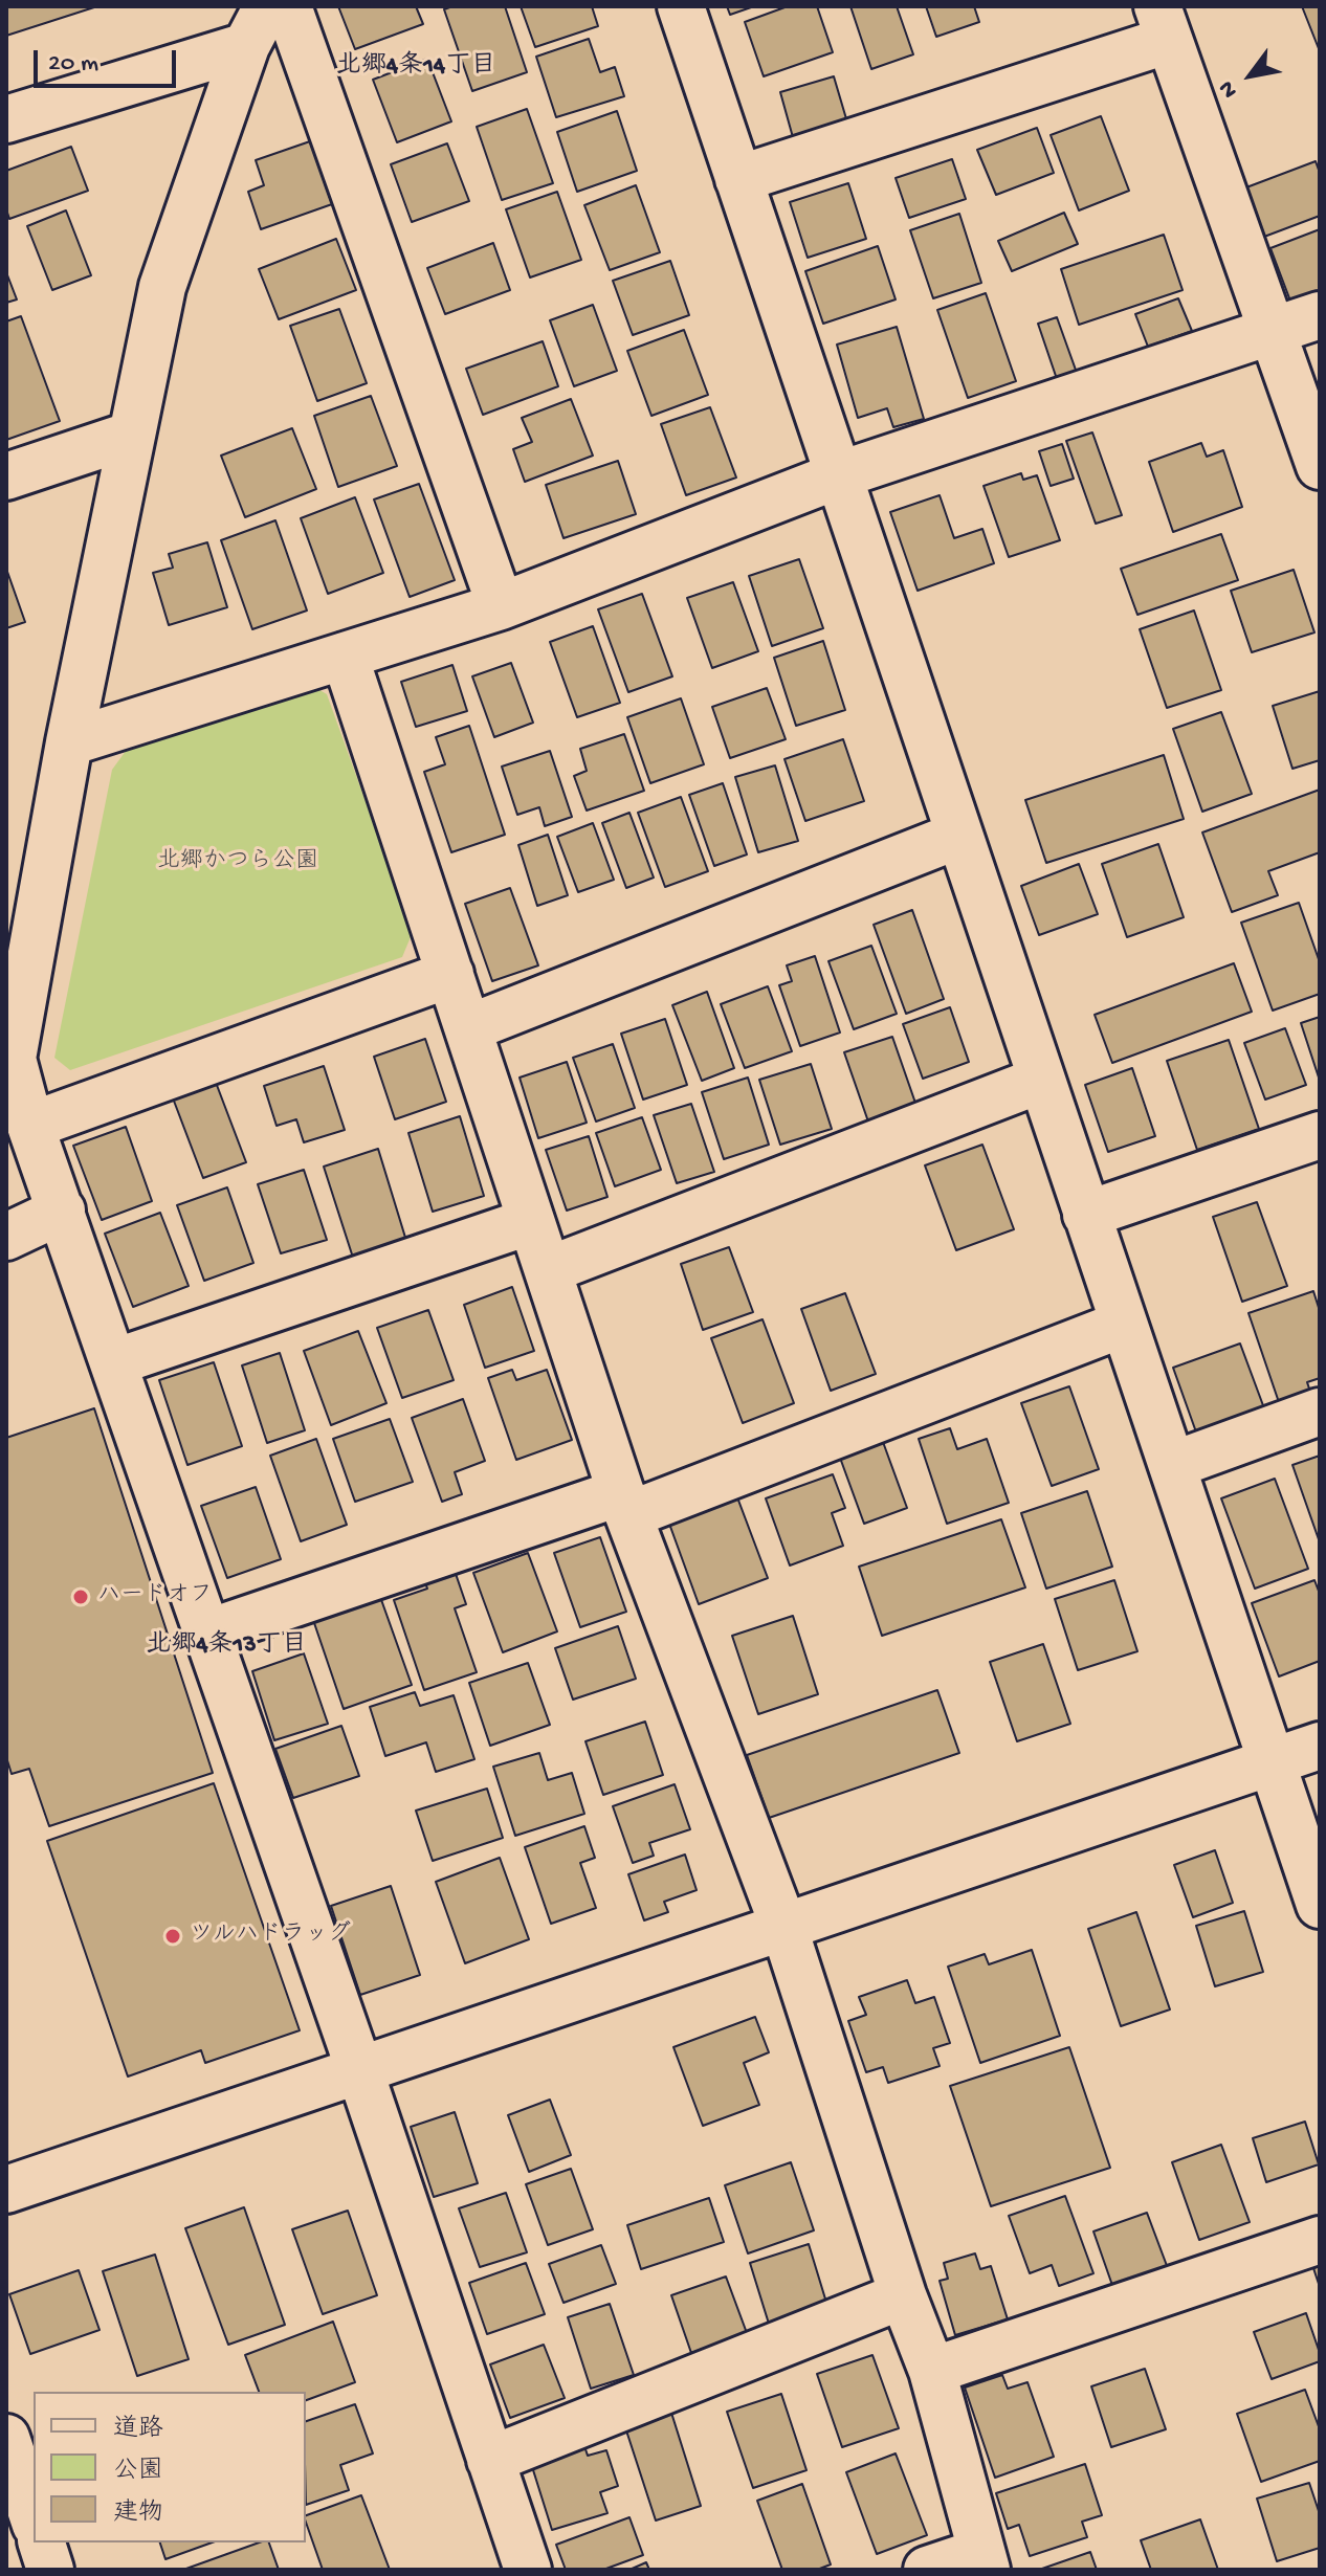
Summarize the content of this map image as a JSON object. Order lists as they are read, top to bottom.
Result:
{
  "districts": ["北郷4条14丁目", "北郷4条13丁目"],
  "parks": ["北郷かつら公園"],
  "places": ["ハードオフ", "ツルハドラッグ"],
  "legend": ["道路", "公園", "建物"],
  "scale_bar": "20 m",
  "north": "bottom left"
}
